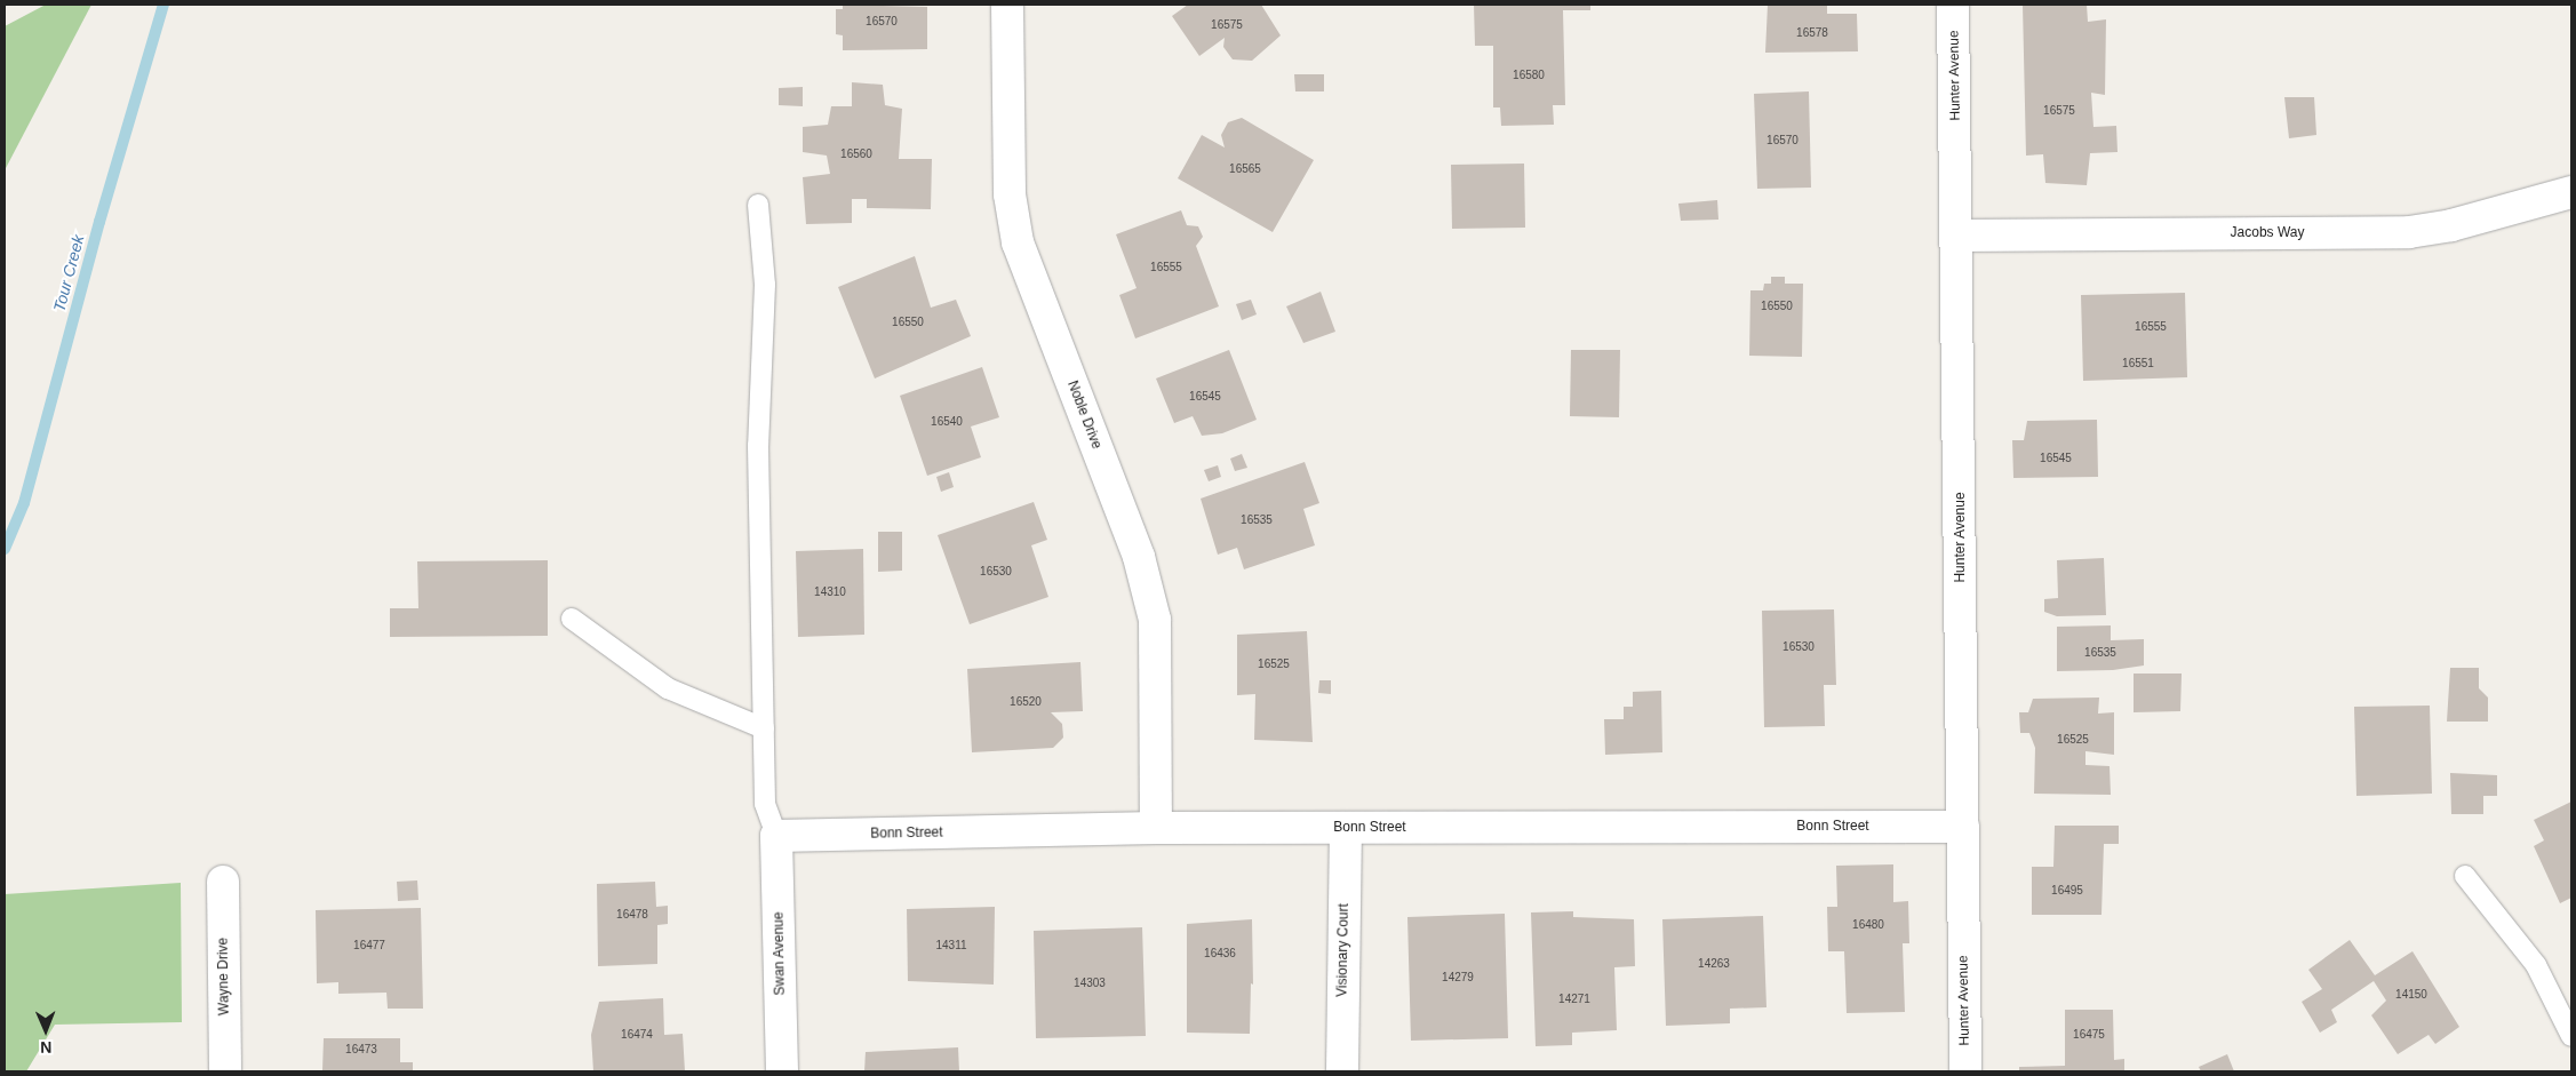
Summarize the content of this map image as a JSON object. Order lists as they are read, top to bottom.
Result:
{
  "streets": {
    "street": [
      "Hunter Avenue",
      "Jacobs Way",
      "Noble Drive",
      "Bonn Street",
      "Visionary Court",
      "Swan Avenue",
      "Wayne Drive"
    ]
  },
  "crossings": [
    ["Hunter Avenue", "Jacobs Way"],
    ["Hunter Avenue", "Bonn Street"],
    ["Noble Drive", "Bonn Street"],
    ["Bonn Street", "Visionary Court"],
    ["Bonn Street", "Swan Avenue"]
  ],
  "water": ["Tour Creek"],
  "house_numbers": [
    "16570",
    "16575",
    "16578",
    "16580",
    "16575",
    "16570",
    "16560",
    "16565",
    "16555",
    "16550",
    "16550",
    "16555",
    "16551",
    "16545",
    "16540",
    "16545",
    "16535",
    "16530",
    "14310",
    "16530",
    "16535",
    "16525",
    "16520",
    "16525",
    "16495",
    "16478",
    "16480",
    "16477",
    "14311",
    "16436",
    "14263",
    "14279",
    "14303",
    "14150",
    "14271",
    "16474",
    "16475",
    "16473"
  ],
  "north": "bottom"
}
